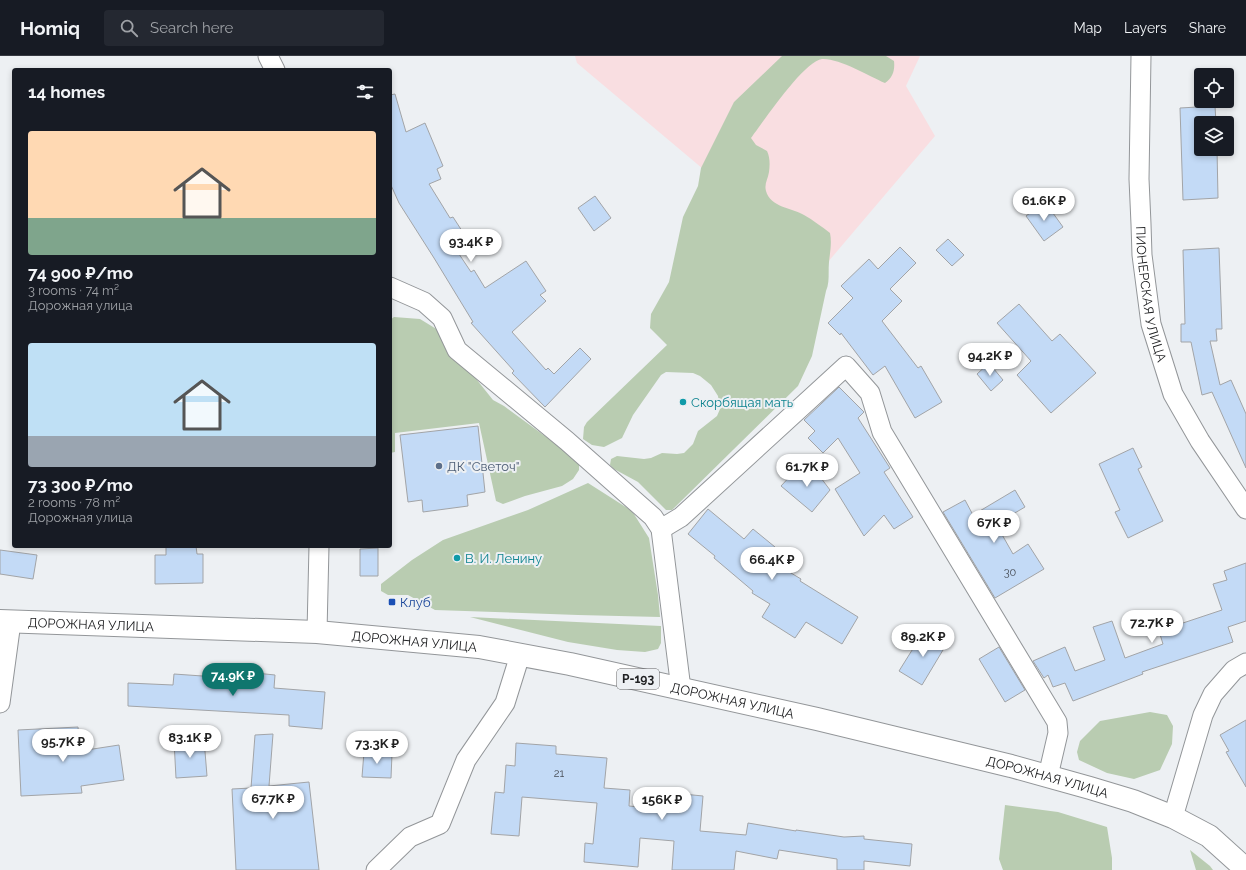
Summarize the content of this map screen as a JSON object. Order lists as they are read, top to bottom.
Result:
{
  "streets": {
    "main road": ["ДОРОЖНАЯ УЛИЦА", "Р-193"],
    "street": ["ПИОНЕРСКАЯ УЛИЦА"]
  },
  "places": {
    "other": ["Скорбящая мать", "ДК \"Светоч\"", "В. И. Ленину"],
    "transit": ["Клуб"]
  },
  "house_numbers": ["30", "21"],
  "page": {
    "header": "Homiq",
    "search": "Search here",
    "nav": ["Map", "Layers", "Share"],
    "heading": "14 homes",
    "list": [
      {
        "name": "74 900 ₽/mo",
        "note": "3 rooms · 74 m² · Дорожная улица"
      },
      {
        "name": "73 300 ₽/mo",
        "note": "2 rooms · 78 m² · Дорожная улица"
      }
    ],
    "price": [
      "61.6K ₽",
      "93.4K ₽",
      "94.2K ₽",
      "61.7K ₽",
      "67K ₽",
      "66.4K ₽",
      "72.7K ₽",
      "89.2K ₽",
      "74.9K ₽",
      "83.1K ₽",
      "95.7K ₽",
      "73.3K ₽",
      "67.7K ₽",
      "156K ₽"
    ]
  }
}
